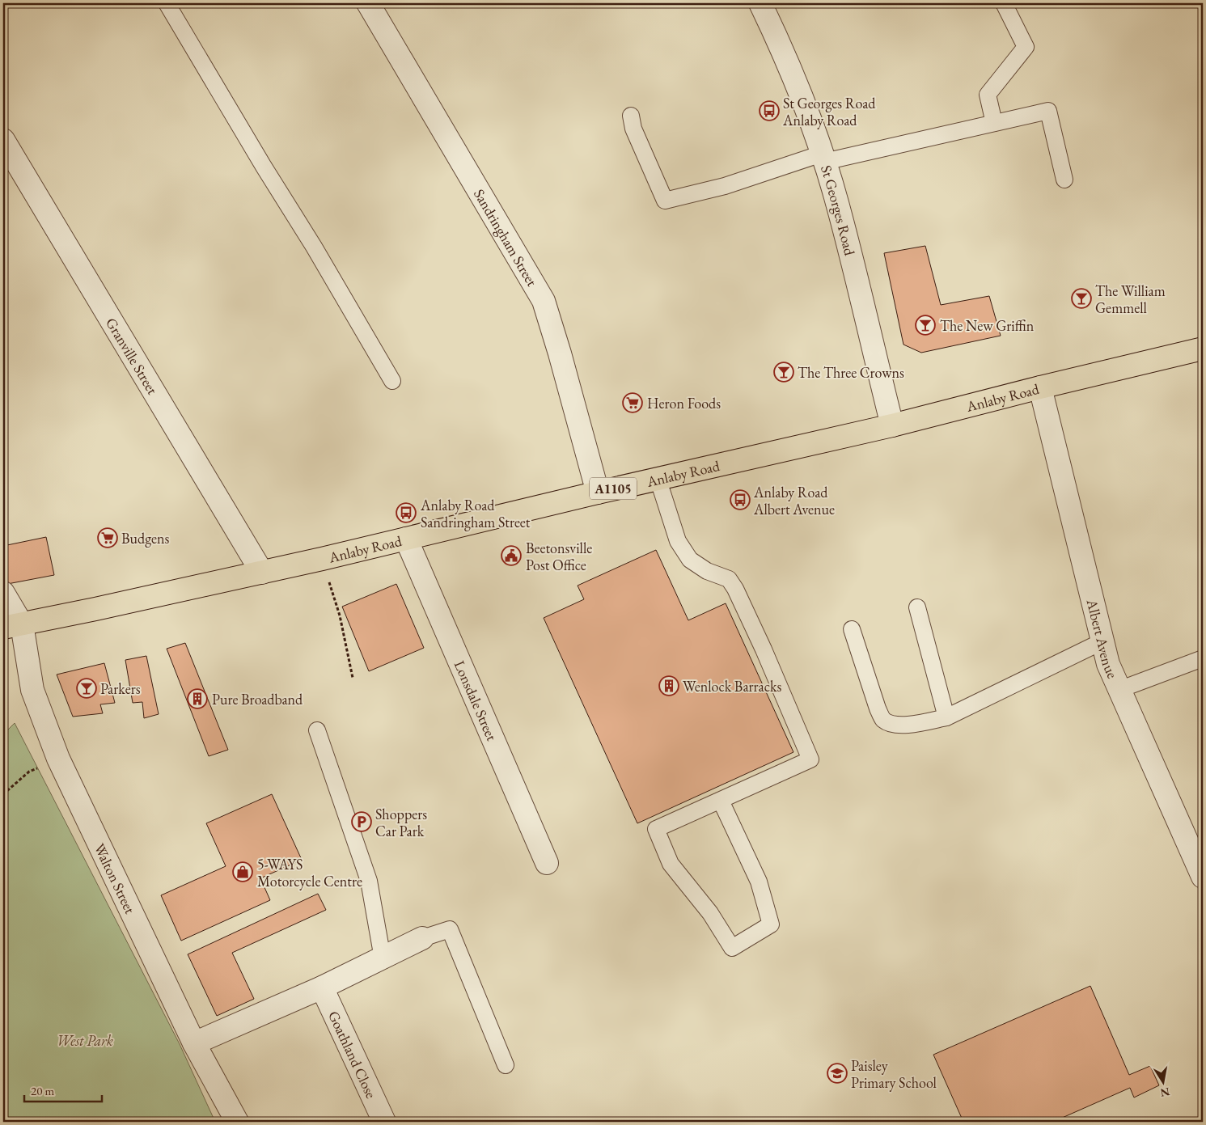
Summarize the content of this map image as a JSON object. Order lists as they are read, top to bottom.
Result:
{
  "streets": {
    "main road": ["Anlaby Road", "A1105"],
    "street": [
      "St Georges Road",
      "Sandringham Street",
      "Granville Street",
      "Albert Avenue",
      "Lonsdale Street",
      "Walton Street",
      "Goathland Close"
    ]
  },
  "crossings": [
    ["St Georges Road", "Anlaby Road"],
    ["Sandringham Street", "Anlaby Road"],
    ["Granville Street", "Anlaby Road"],
    ["Anlaby Road", "Albert Avenue"],
    ["Anlaby Road", "Lonsdale Street"],
    ["Anlaby Road", "Walton Street"]
  ],
  "parks": ["West Park"],
  "places": {
    "bus stop": ["St Georges Road Anlaby Road", "Anlaby Road Albert Avenue", "Anlaby Road Sandringham Street"],
    "bar": [
      "The William Gemmell",
      "The New Griffin",
      "The Three Crowns",
      "Parkers"
    ],
    "supermarket": ["Heron Foods", "Budgens"],
    "public building": ["Beetonsville Post Office"],
    "building": ["Wenlock Barracks", "Pure Broadband"],
    "parking": ["Shoppers Car Park"],
    "shop": ["5-WAYS Motorcycle Centre"],
    "school or university": ["Paisley Primary School"]
  },
  "scale_bar": "20 m",
  "north": "bottom"
}
